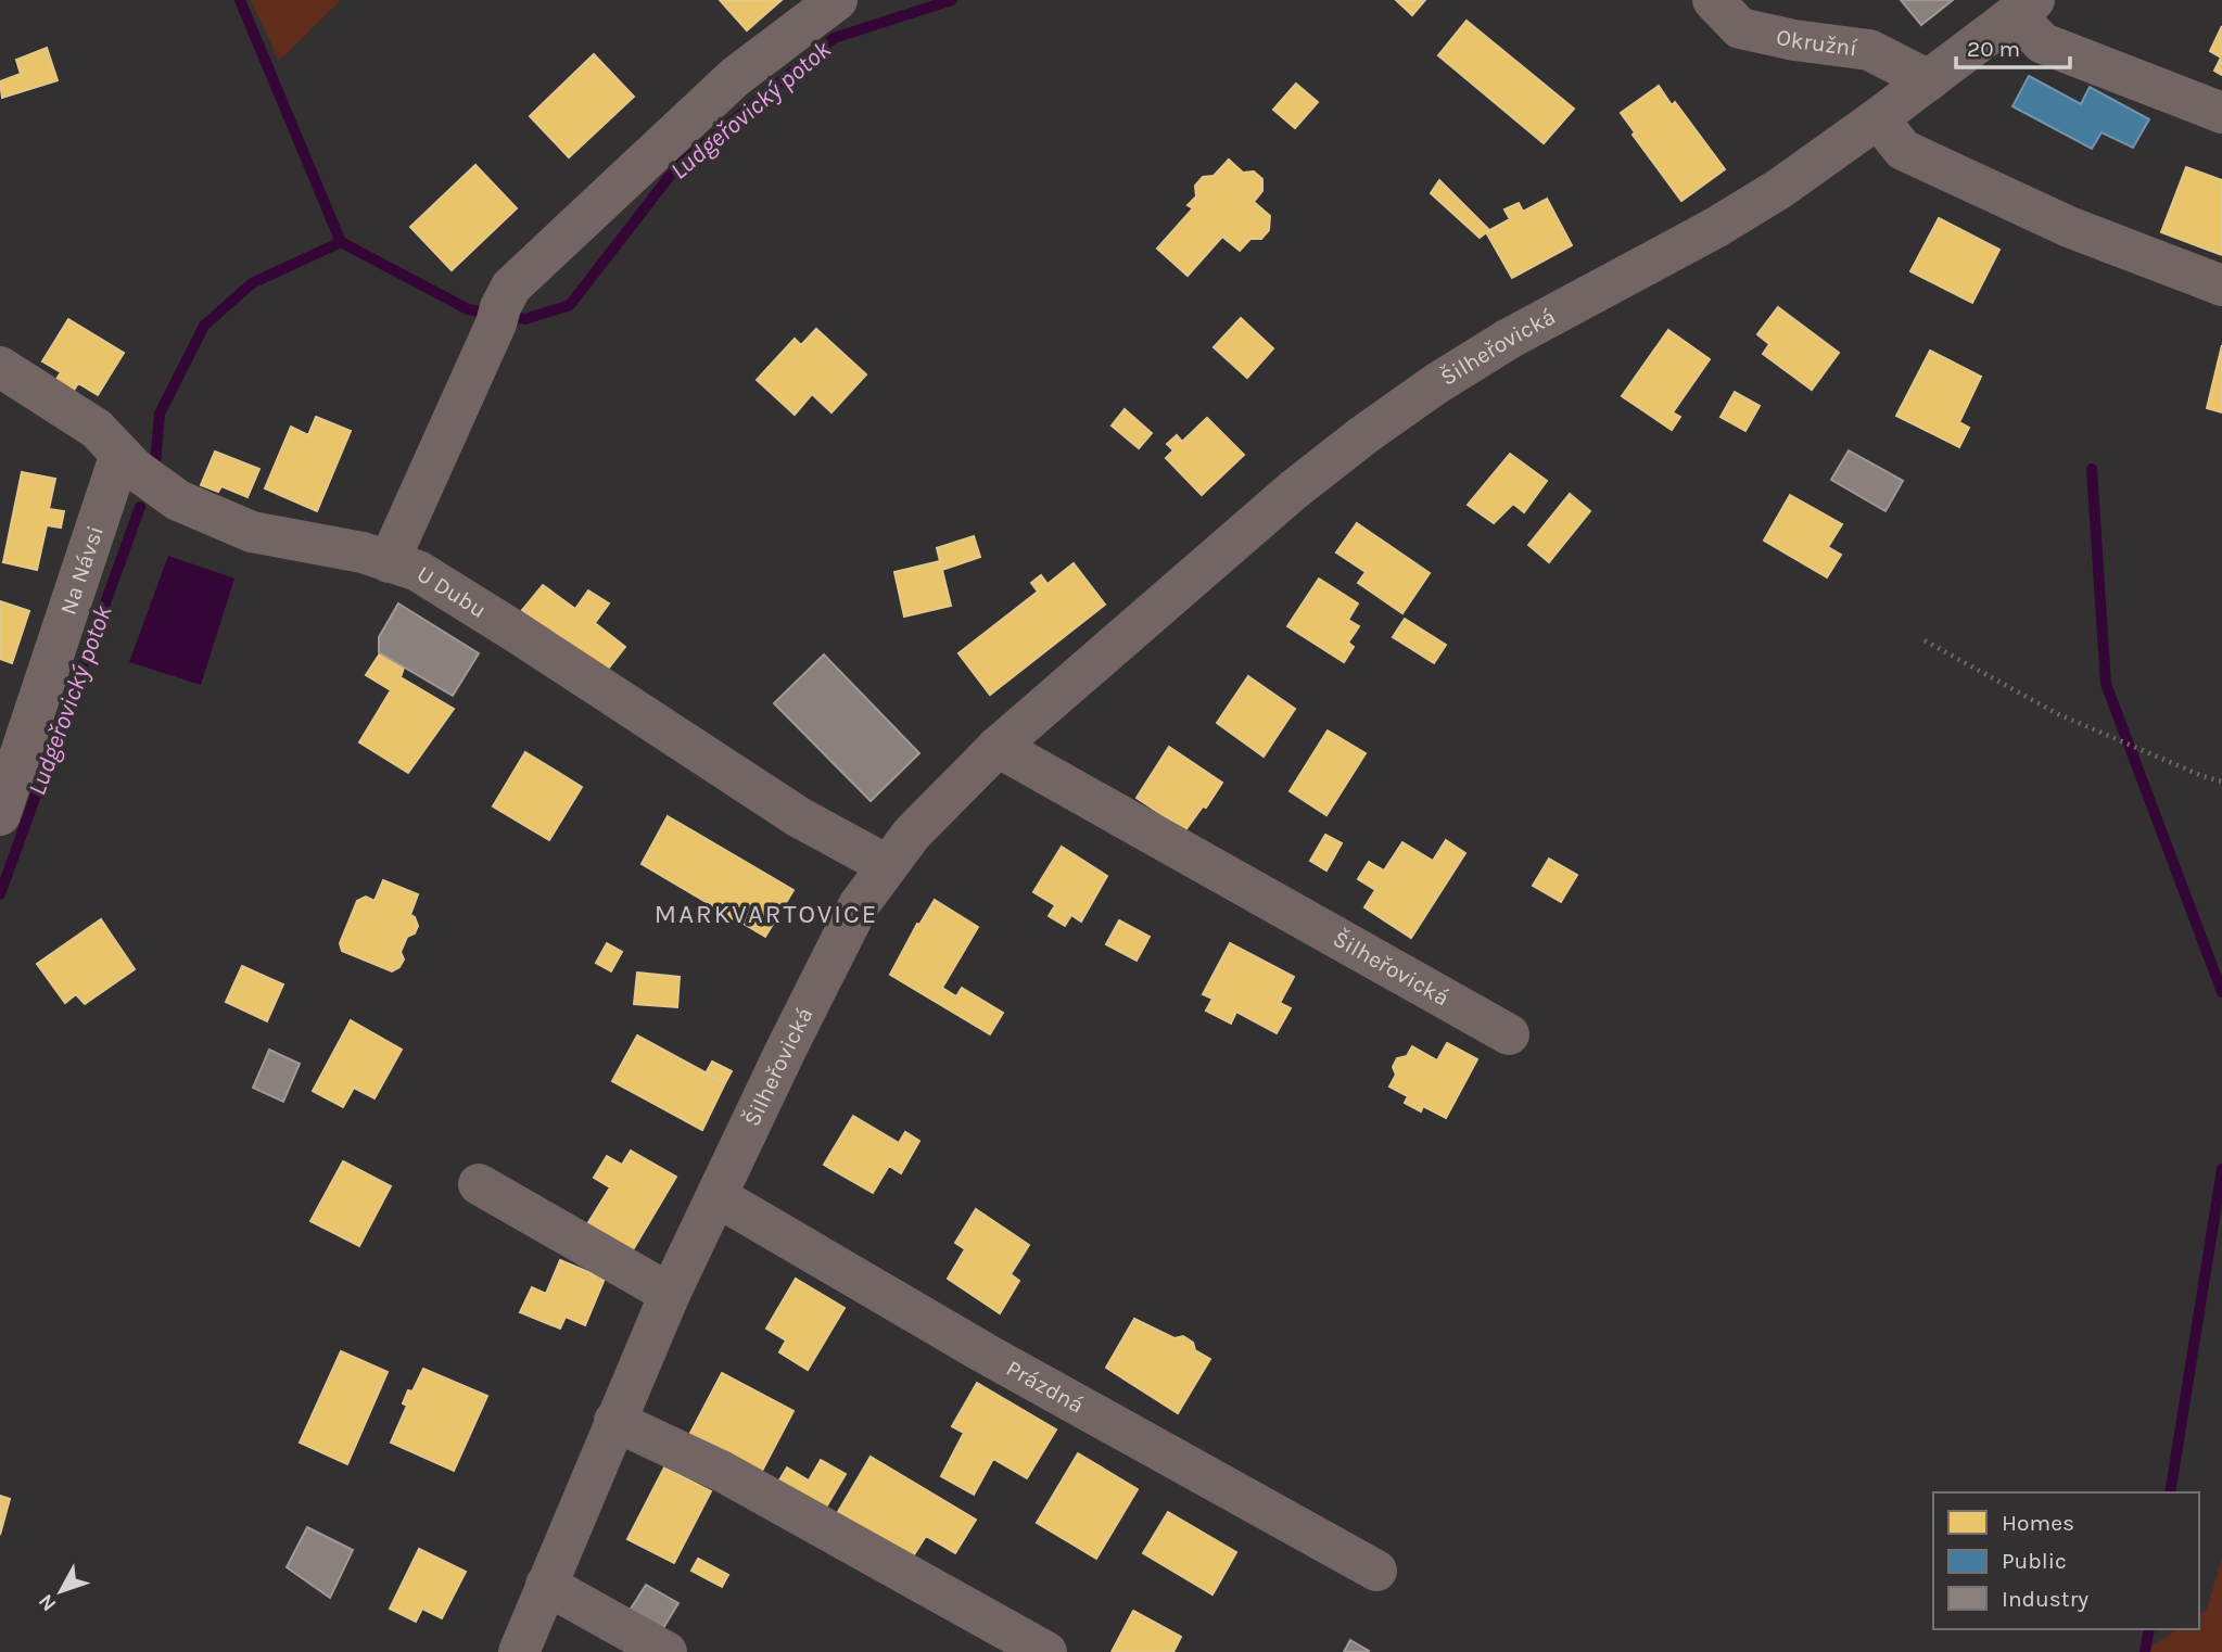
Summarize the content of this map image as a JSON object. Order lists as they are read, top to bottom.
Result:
{
  "streets": {
    "street": [
      "Okružní",
      "Šilheřovická",
      "Na Návsi",
      "U Dubu",
      "Prázdná"
    ]
  },
  "crossings": [
    ["Okružní", "Šilheřovická"],
    ["Šilheřovická", "U Dubu"],
    ["Šilheřovická", "Prázdná"],
    ["Na Návsi", "U Dubu"]
  ],
  "districts": ["MARKVARTOVICE"],
  "water": ["Ludgeřovický potok"],
  "legend": ["Homes", "Public", "Industry"],
  "scale_bar": "20 m",
  "north": "bottom left"
}
